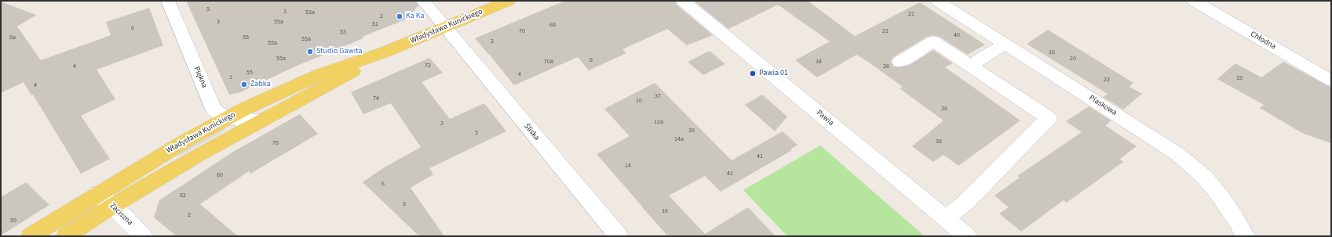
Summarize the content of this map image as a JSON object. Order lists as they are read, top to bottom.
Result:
{
  "streets": {
    "main road": ["Władysława Kunickiego"],
    "street": [
      "Chłodna",
      "Piękna",
      "Piaskowa",
      "Pawia",
      "Śliska",
      "Zaciszna"
    ]
  },
  "crossings": [
    ["Władysława Kunickiego", "Piękna"],
    ["Władysława Kunickiego", "Śliska"],
    ["Władysława Kunickiego", "Zaciszna"]
  ],
  "places": [
    "Ka Ka",
    "Studio Gawita",
    "Pawia 01",
    "Żabka"
  ],
  "house_numbers": [
    "5",
    "3",
    "53a",
    "21",
    "2",
    "3",
    "55a",
    "51",
    "68",
    "6",
    "70",
    "21",
    "53",
    "40",
    "8a",
    "55",
    "55a",
    "2",
    "55a",
    "18",
    "55a",
    "20",
    "8",
    "70A",
    "34",
    "72",
    "4",
    "36",
    "55",
    "4",
    "1",
    "19",
    "22",
    "4",
    "37",
    "74",
    "10",
    "38",
    "12a",
    "3",
    "39",
    "5",
    "14a",
    "38",
    "78",
    "41",
    "14",
    "41",
    "80",
    "6",
    "82",
    "8",
    "16",
    "2",
    "59"
  ]
}
